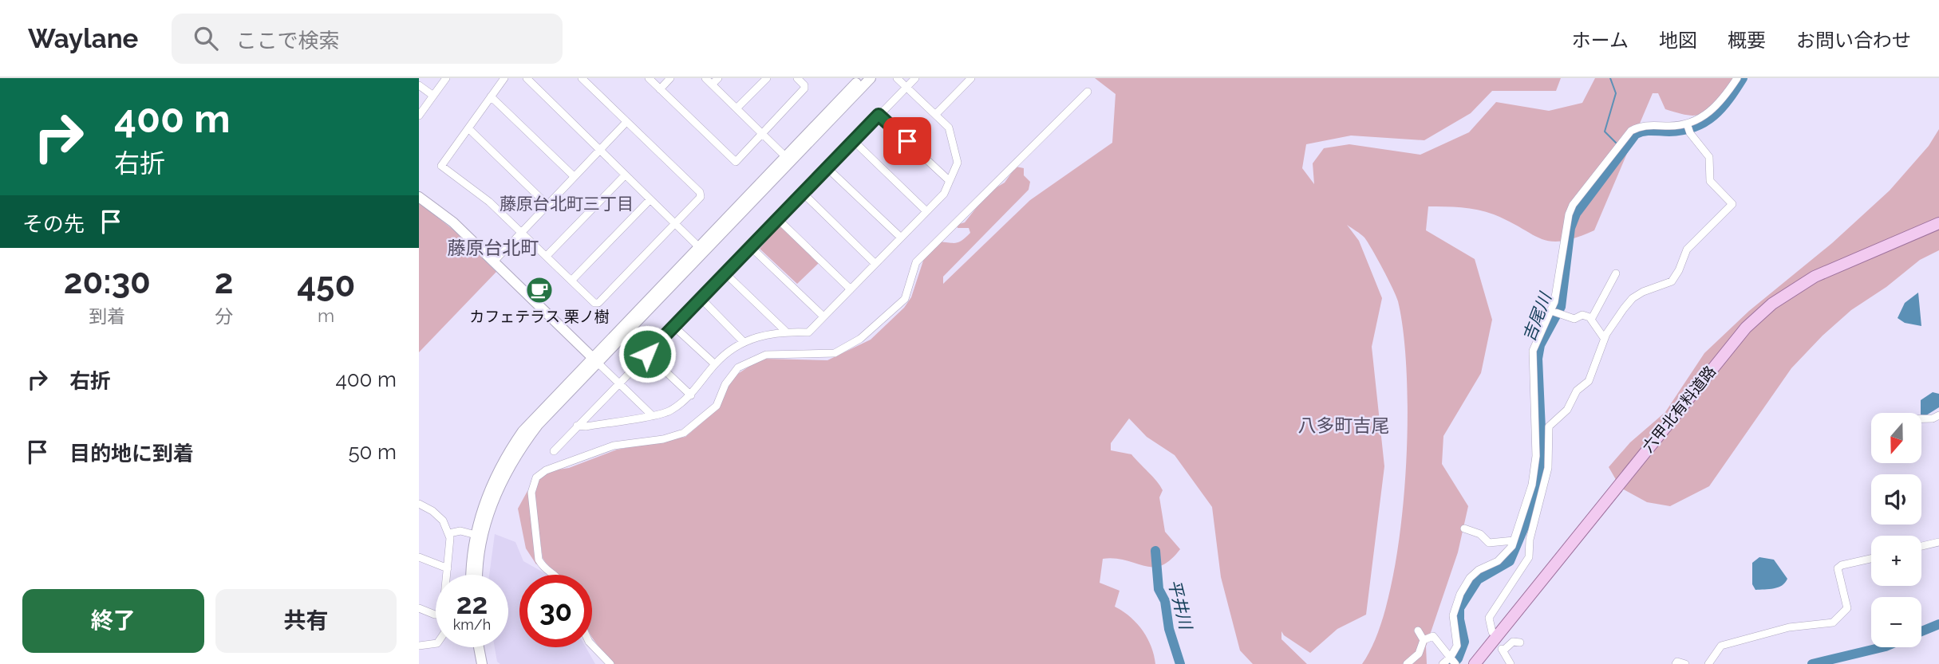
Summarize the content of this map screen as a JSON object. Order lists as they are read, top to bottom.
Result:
{
  "streets": {
    "main road": ["六甲北有料道路"]
  },
  "districts": ["藤原台北町三丁目", "藤原台北町", "八多町吉尾"],
  "water": ["吉尾川", "平井川"],
  "places": {
    "cafe": ["カフェテラス 栗ノ樹"]
  },
  "north": "bottom",
  "page": {
    "header": "Waylane",
    "search": "ここで検索",
    "nav": [
      "ホーム",
      "地図",
      "概要",
      "お問い合わせ"
    ],
    "turn": ["400 m", "右折"],
    "then": "その先",
    "eta": [
      "20:30",
      "到着",
      "2",
      "分",
      "450",
      "m"
    ],
    "list": [
      {
        "name": "右折",
        "value": "400 m"
      },
      {
        "name": "目的地に到着",
        "value": "50 m"
      }
    ],
    "map_buttons": ["+", "−"],
    "speed": "22 km/h",
    "limit": "30",
    "buttons": ["終了", "共有"]
  }
}
